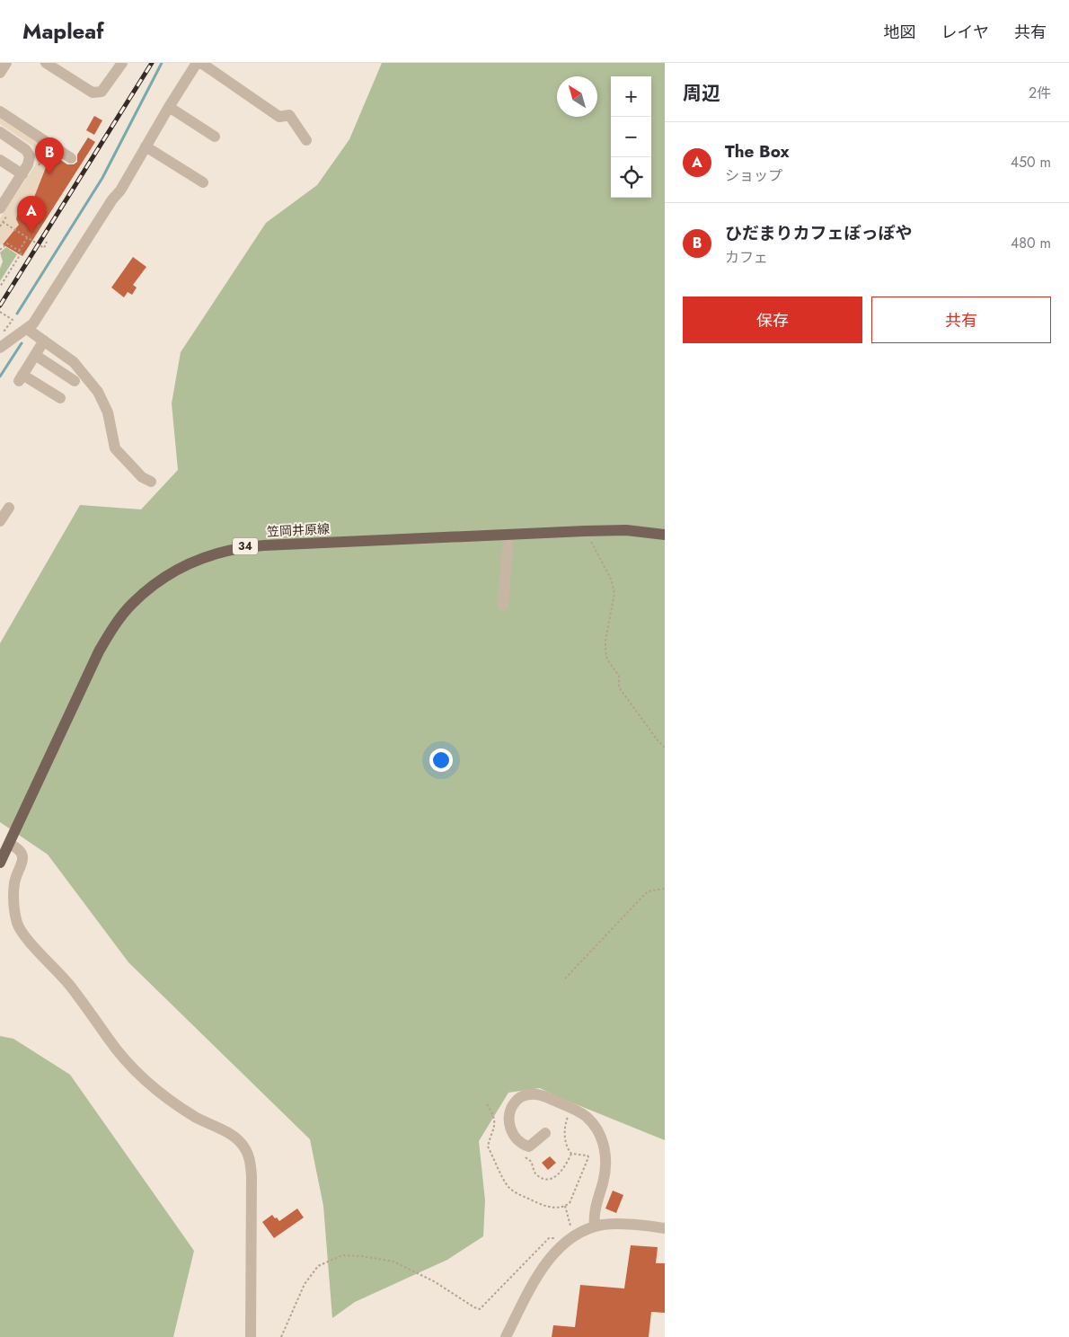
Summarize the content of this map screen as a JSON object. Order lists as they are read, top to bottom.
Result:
{
  "streets": {
    "main road": ["笠岡井原線", "34"]
  },
  "north": "top left",
  "page": {
    "header": "Mapleaf",
    "nav": ["地図", "レイヤ", "共有"],
    "heading": ["周辺", "2件"],
    "map_buttons": ["+", "−"],
    "list": [
      {
        "mark": "A",
        "name": "The Box",
        "note": "ショップ",
        "value": "450 m"
      },
      {
        "mark": "B",
        "name": "ひだまりカフェぽっぽや",
        "note": "カフェ",
        "value": "480 m"
      }
    ],
    "pins": ["B", "A"],
    "buttons": ["保存", "共有"]
  }
}
